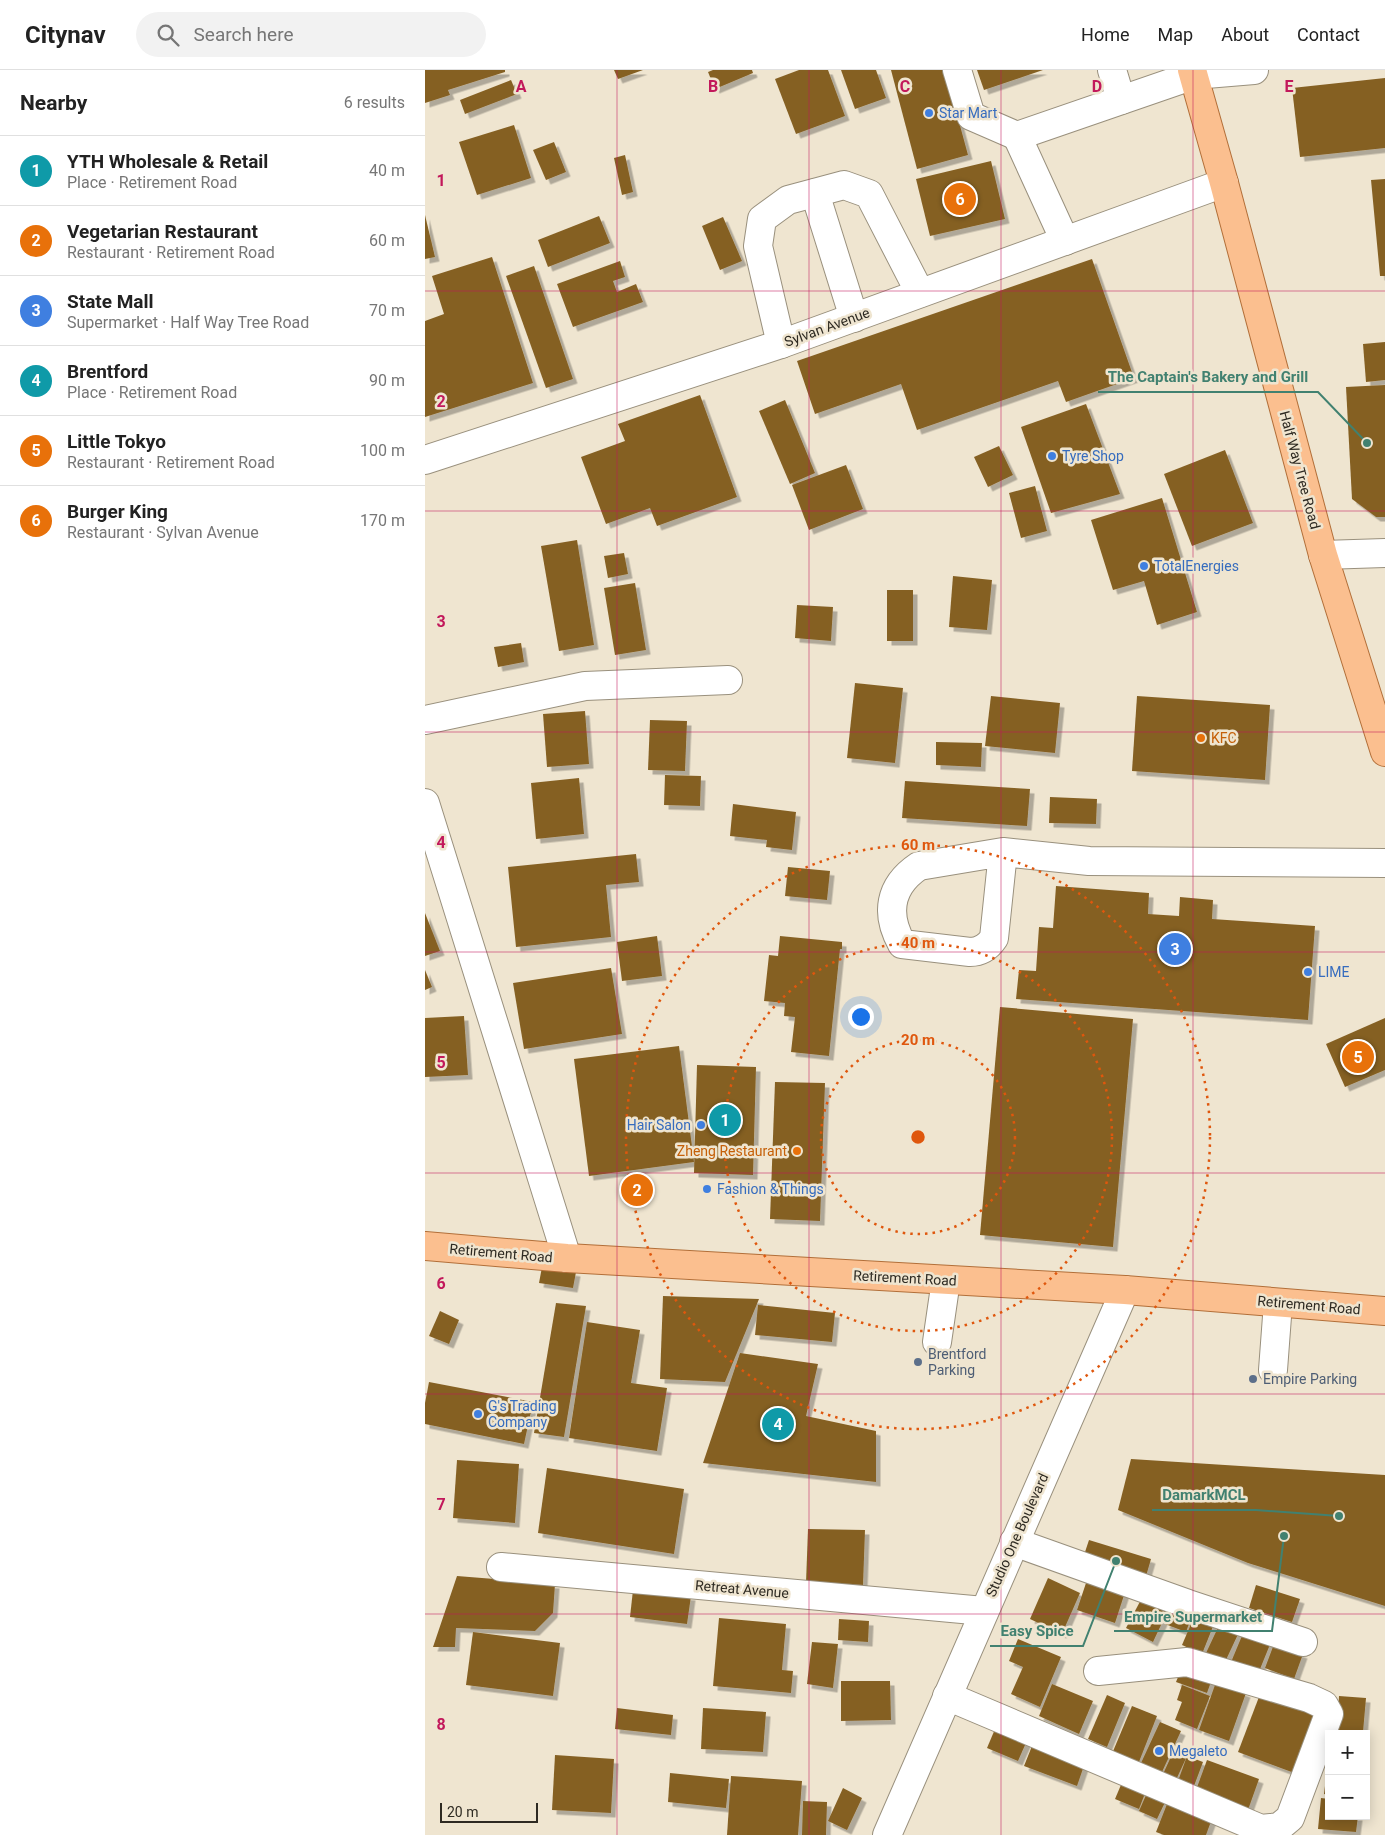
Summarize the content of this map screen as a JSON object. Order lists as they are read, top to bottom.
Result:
{
  "streets": {
    "main road": ["Half Way Tree Road", "Retirement Road"],
    "street": ["Sylvan Avenue", "Studio One Boulevard", "Retreat Avenue"]
  },
  "crossings": [
    ["Sylvan Avenue", "Half Way Tree Road"],
    ["Retirement Road", "Studio One Boulevard"],
    ["Studio One Boulevard", "Retreat Avenue"]
  ],
  "places": [
    "Star Mart",
    "The Captain's Bakery and Grill",
    "Tyre Shop",
    "TotalEnergies",
    "KFC",
    "LIME",
    "Hair Salon",
    "Zheng Restaurant",
    "Fashion & Things",
    "Brentford Parking",
    "Empire Parking",
    "G's Trading Company",
    "DamarkMCL",
    "Empire Supermarket",
    "Easy Spice",
    "Megaleto"
  ],
  "scale_bar": "20 m",
  "page": {
    "header": "Citynav",
    "search": "Search here",
    "nav": [
      "Home",
      "Map",
      "About",
      "Contact"
    ],
    "heading": ["Nearby", "6 results"],
    "list": [
      {
        "mark": "1",
        "name": "YTH Wholesale & Retail",
        "note": "Place · Retirement Road",
        "value": "40 m"
      },
      {
        "mark": "2",
        "name": "Vegetarian Restaurant",
        "note": "Restaurant · Retirement Road",
        "value": "60 m"
      },
      {
        "mark": "3",
        "name": "State Mall",
        "note": "Supermarket · Half Way Tree Road",
        "value": "70 m"
      },
      {
        "mark": "4",
        "name": "Brentford",
        "note": "Place · Retirement Road",
        "value": "90 m"
      },
      {
        "mark": "5",
        "name": "Little Tokyo",
        "note": "Restaurant · Retirement Road",
        "value": "100 m"
      },
      {
        "mark": "6",
        "name": "Burger King",
        "note": "Restaurant · Sylvan Avenue",
        "value": "170 m"
      }
    ],
    "pins": [
      "6",
      "3",
      "5",
      "1",
      "2",
      "4"
    ],
    "map_buttons": ["+", "−"],
    "scale": "20 m"
  },
  "grid": {
    "columns": [
      "A",
      "B",
      "C",
      "D",
      "E"
    ],
    "rows": [
      "1",
      "2",
      "3",
      "4",
      "5",
      "6",
      "7",
      "8"
    ]
  },
  "rings": ["60 m", "40 m", "20 m"]
}
